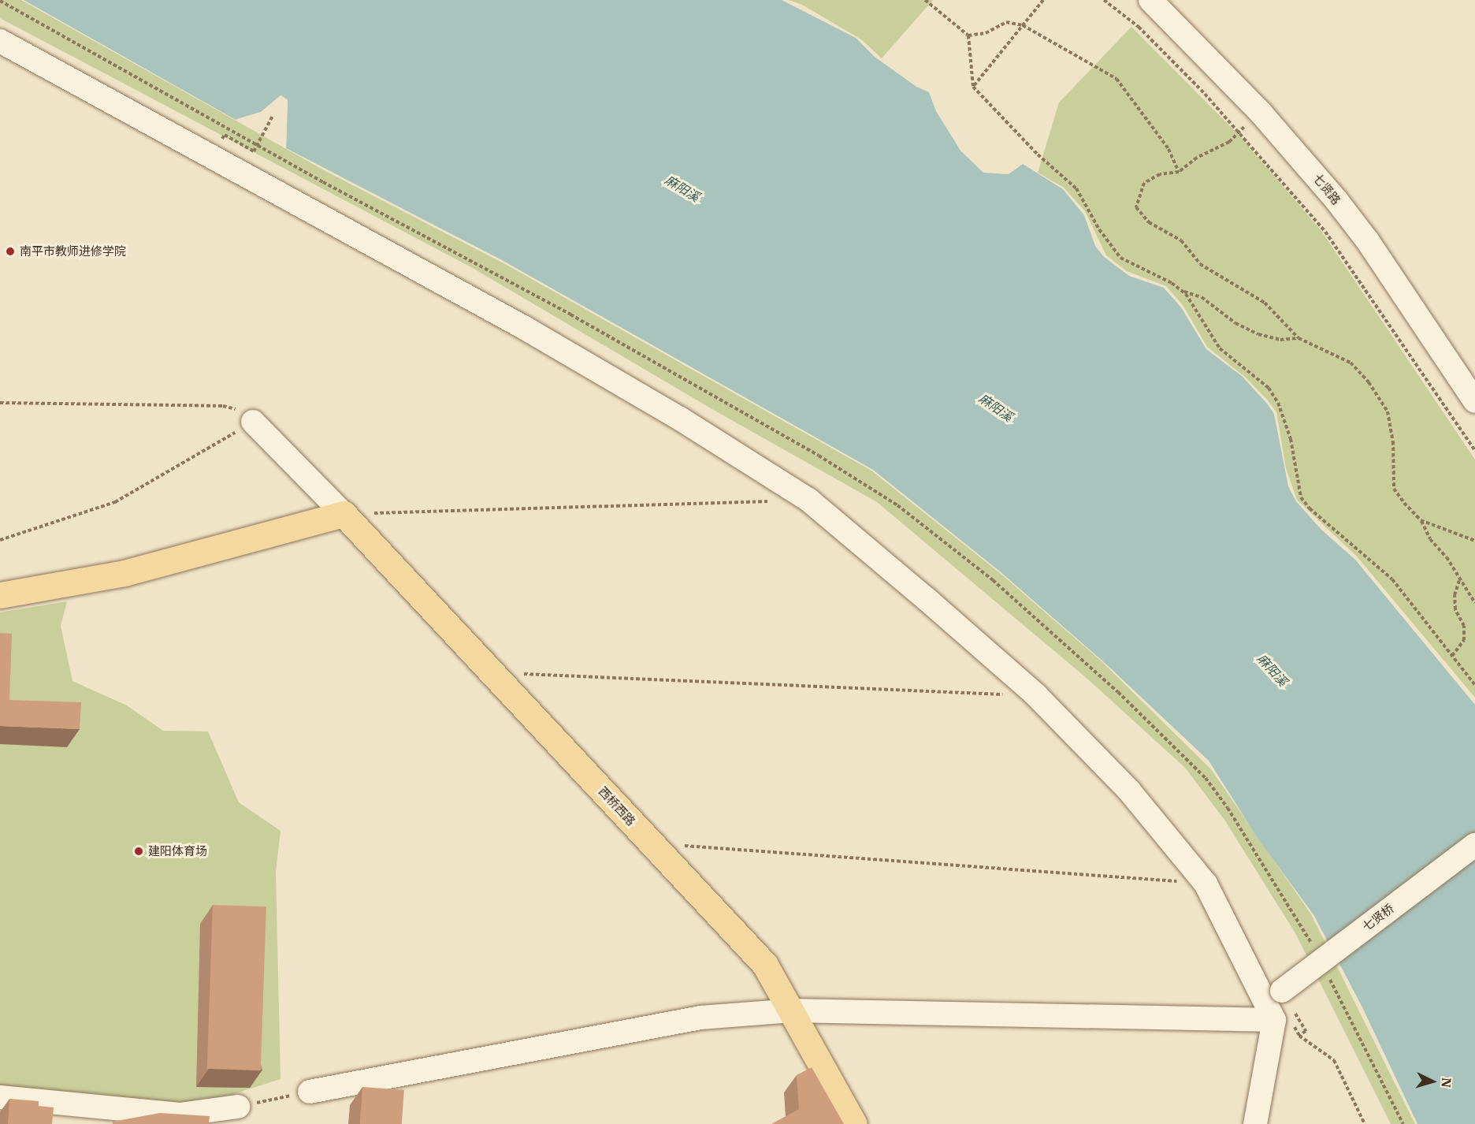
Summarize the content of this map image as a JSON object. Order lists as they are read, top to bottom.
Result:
{
  "streets": {
    "main road": ["西桥西路"],
    "street": ["七贤路", "七贤桥"]
  },
  "water": ["麻阳溪"],
  "places": ["南平市教师进修学院", "建阳体育场"],
  "north": "right"
}
